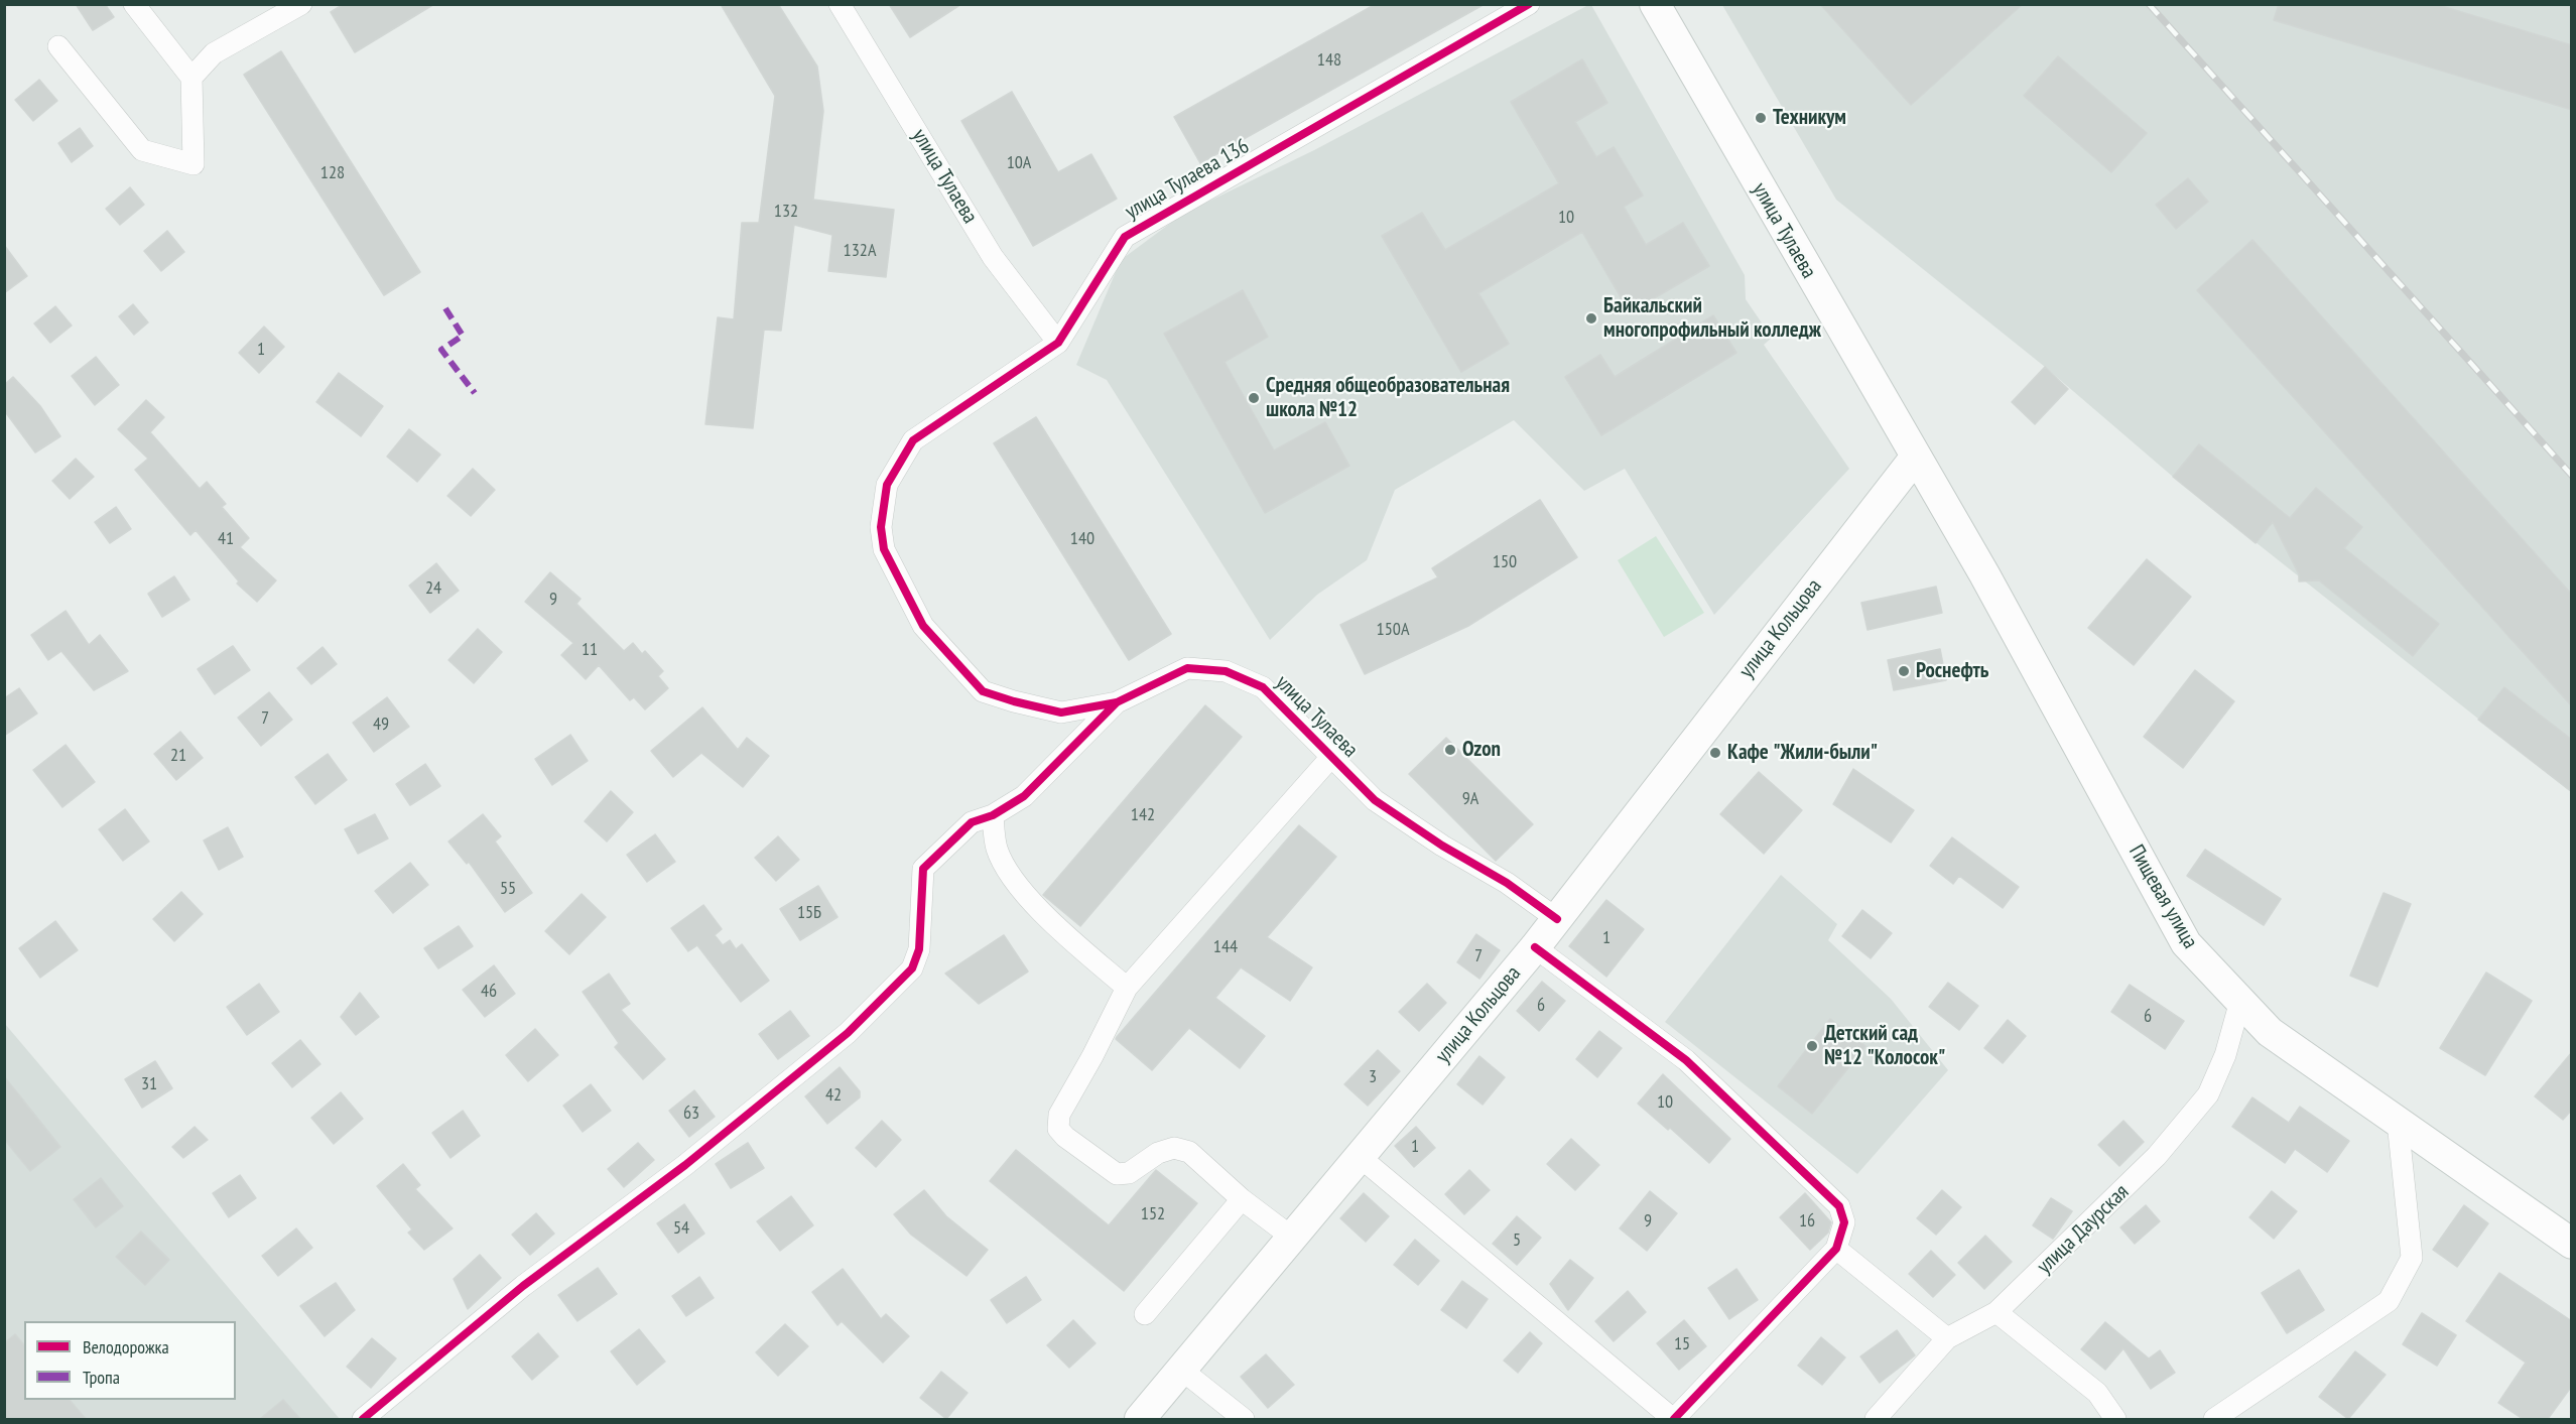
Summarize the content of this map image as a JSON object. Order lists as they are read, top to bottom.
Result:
{
  "streets": {
    "main road": ["улица Тулаева", "улица Кольцова", "Пищевая улица"],
    "street": ["улица Тулаева 136", "улица Даурская"]
  },
  "crossings": [
    ["улица Тулаева", "улица Тулаева 136"],
    ["улица Тулаева", "улица Кольцова"],
    ["улица Тулаева", "Пищевая улица"],
    ["улица Кольцова", "Пищевая улица"],
    ["Пищевая улица", "улица Даурская"]
  ],
  "places": [
    "Техникум",
    "Байкальский многопрофильный колледж",
    "Средняя общеобразовательная школа №12",
    "Роснефть",
    "Ozon",
    "Кафе \"Жили-были\"",
    "Детский сад №12 \"Колосок\""
  ],
  "house_numbers": [
    "148",
    "10А",
    "128",
    "132",
    "10",
    "132А",
    "1",
    "41",
    "140",
    "150",
    "24",
    "9",
    "150А",
    "11",
    "7",
    "49",
    "21",
    "9А",
    "142",
    "55",
    "15Б",
    "1",
    "144",
    "7",
    "46",
    "6",
    "6",
    "3",
    "31",
    "42",
    "10",
    "63",
    "1",
    "152",
    "9",
    "16",
    "54",
    "5",
    "15"
  ],
  "legend": ["Велодорожка", "Тропа"]
}
